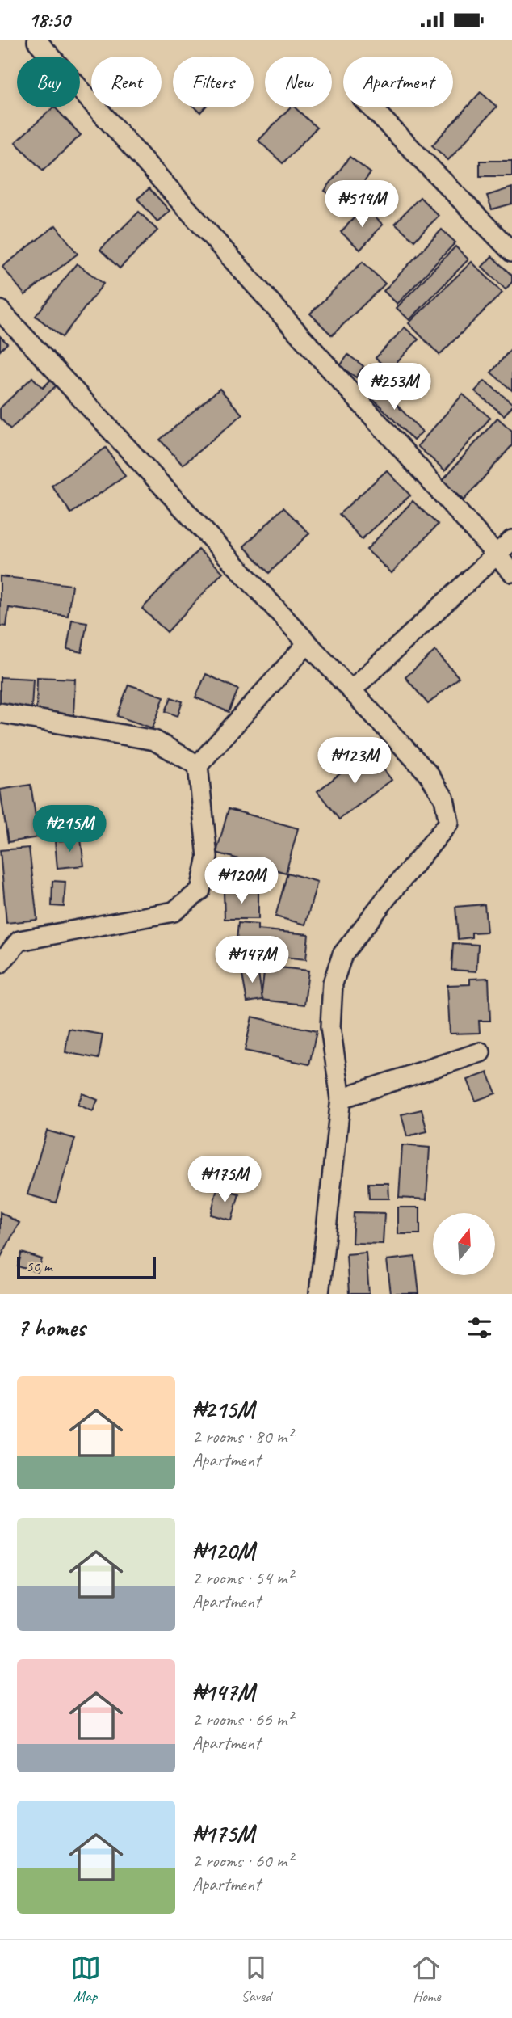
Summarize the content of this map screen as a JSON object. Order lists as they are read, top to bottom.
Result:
{
  "scale_bar": "50 m",
  "north": "top",
  "page": {
    "status": "18:50",
    "chip": [
      "Buy",
      "Rent",
      "Filters",
      "New",
      "Apartment"
    ],
    "price": [
      "₦514M",
      "₦253M",
      "₦123M",
      "₦215M",
      "₦120M",
      "₦147M",
      "₦175M"
    ],
    "scale": "50 m",
    "heading": "7 homes",
    "list": [
      {
        "name": "₦215M",
        "note": "2 rooms · 80 m² · Apartment"
      },
      {
        "name": "₦120M",
        "note": "2 rooms · 54 m² · Apartment"
      },
      {
        "name": "₦147M",
        "note": "2 rooms · 66 m² · Apartment"
      },
      {
        "name": "₦175M",
        "note": "2 rooms · 60 m² · Apartment"
      }
    ],
    "tabs": ["Map", "Saved", "Home"]
  }
}
